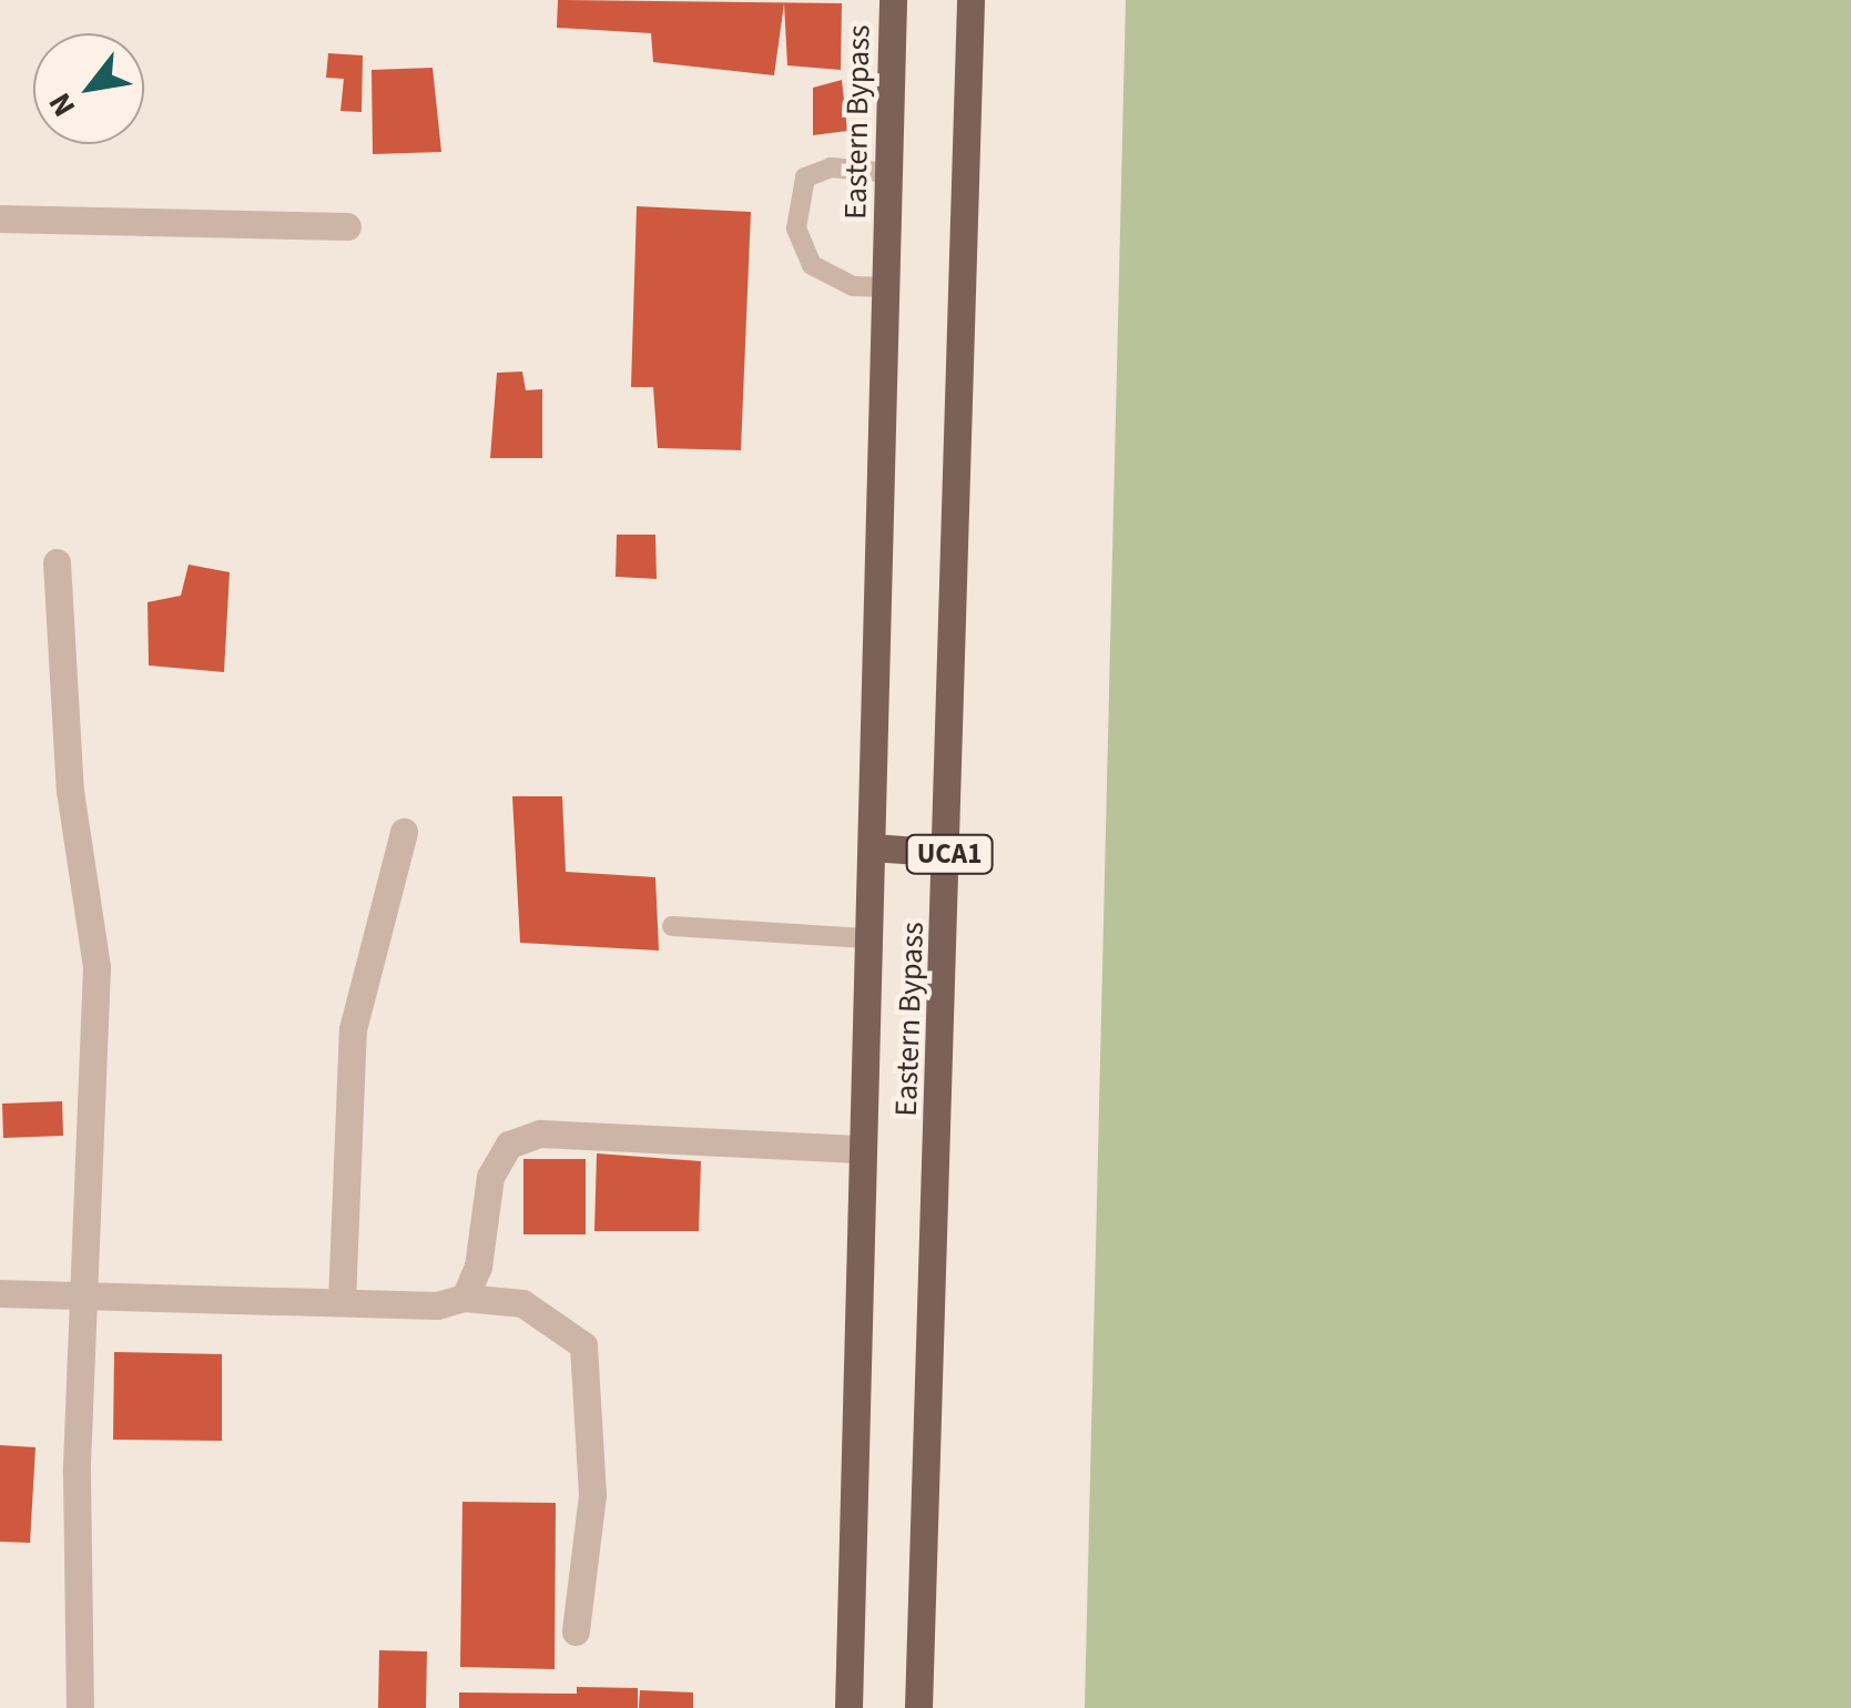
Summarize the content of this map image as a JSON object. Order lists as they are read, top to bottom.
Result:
{
  "streets": {
    "main road": ["Eastern Bypass", "UCA1"]
  },
  "north": "bottom left"
}
